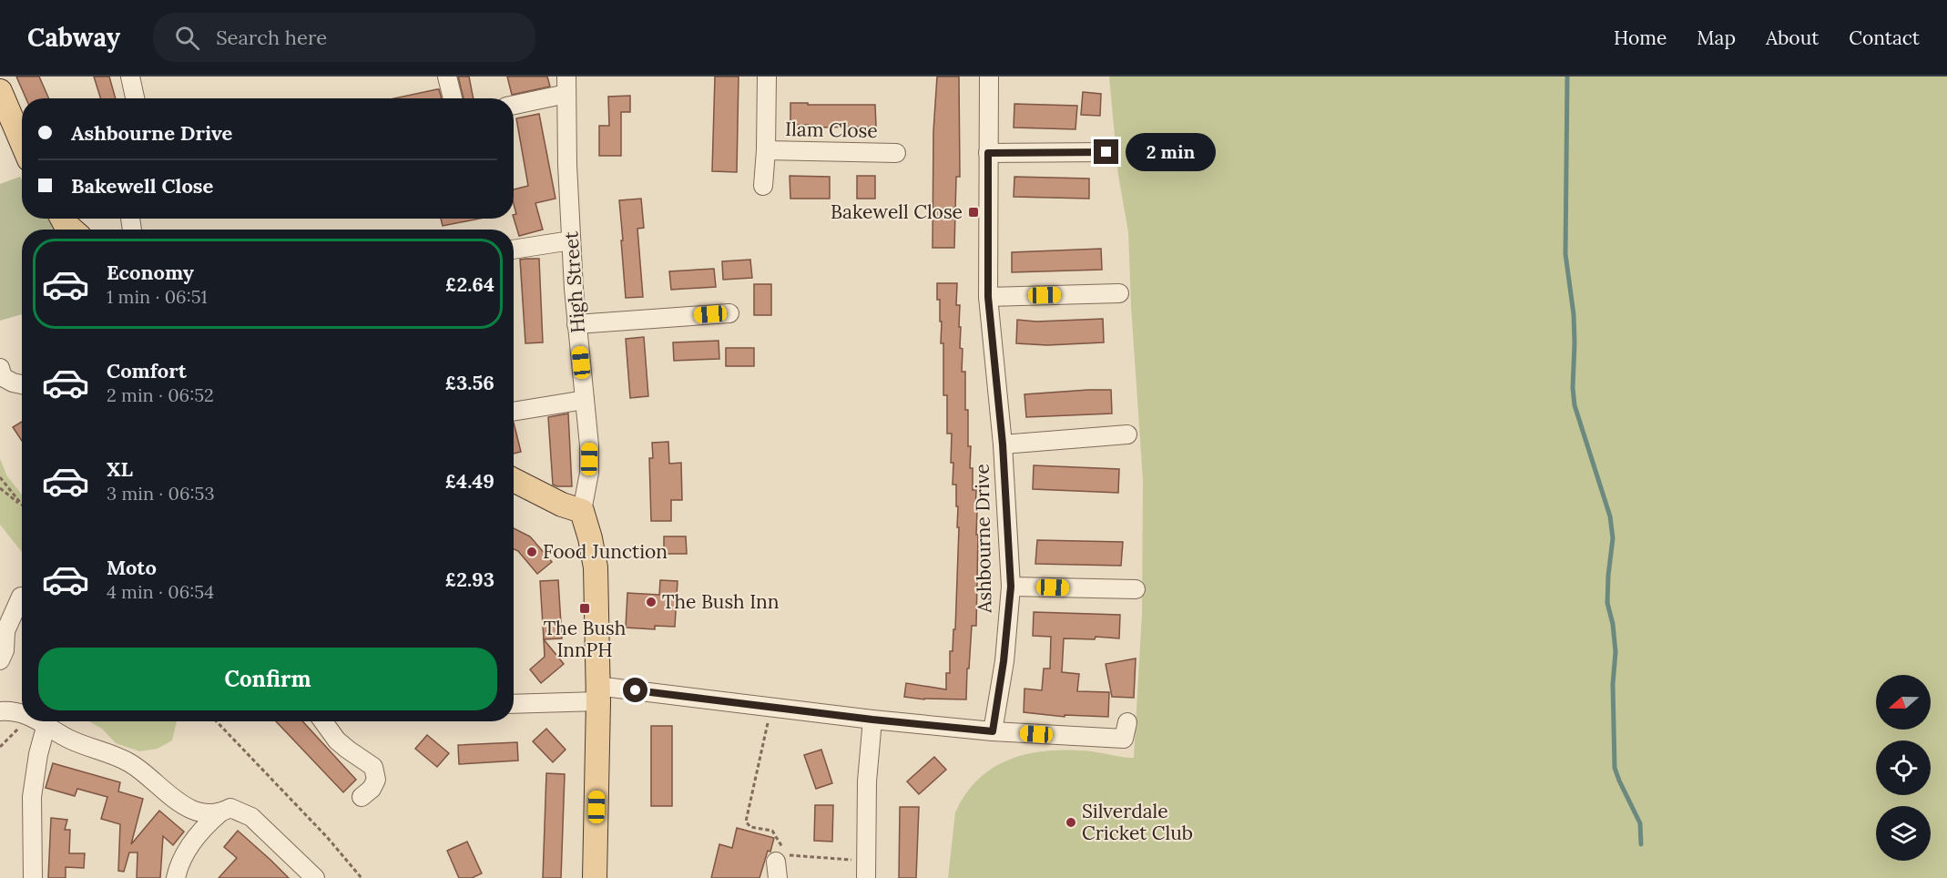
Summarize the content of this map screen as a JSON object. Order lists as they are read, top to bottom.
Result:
{
  "streets": {
    "main road": ["High Street"],
    "street": ["Ilam Close", "Ashbourne Drive"]
  },
  "places": {
    "transit": ["Bakewell Close", "The Bush InnPH"],
    "other": ["Food Junction", "The Bush Inn", "Silverdale Cricket Club"]
  },
  "north": "left",
  "page": {
    "header": "Cabway",
    "search": "Search here",
    "nav": [
      "Home",
      "Map",
      "About",
      "Contact"
    ],
    "banner": ["Ashbourne Drive", "Bakewell Close"],
    "bubble": "2 min",
    "list": [
      {
        "name": "Economy",
        "note": "1 min · 06:51",
        "value": "£2.64"
      },
      {
        "name": "Comfort",
        "note": "2 min · 06:52",
        "value": "£3.56"
      },
      {
        "name": "XL",
        "note": "3 min · 06:53",
        "value": "£4.49"
      },
      {
        "name": "Moto",
        "note": "4 min · 06:54",
        "value": "£2.93"
      }
    ],
    "buttons": "Confirm"
  }
}
